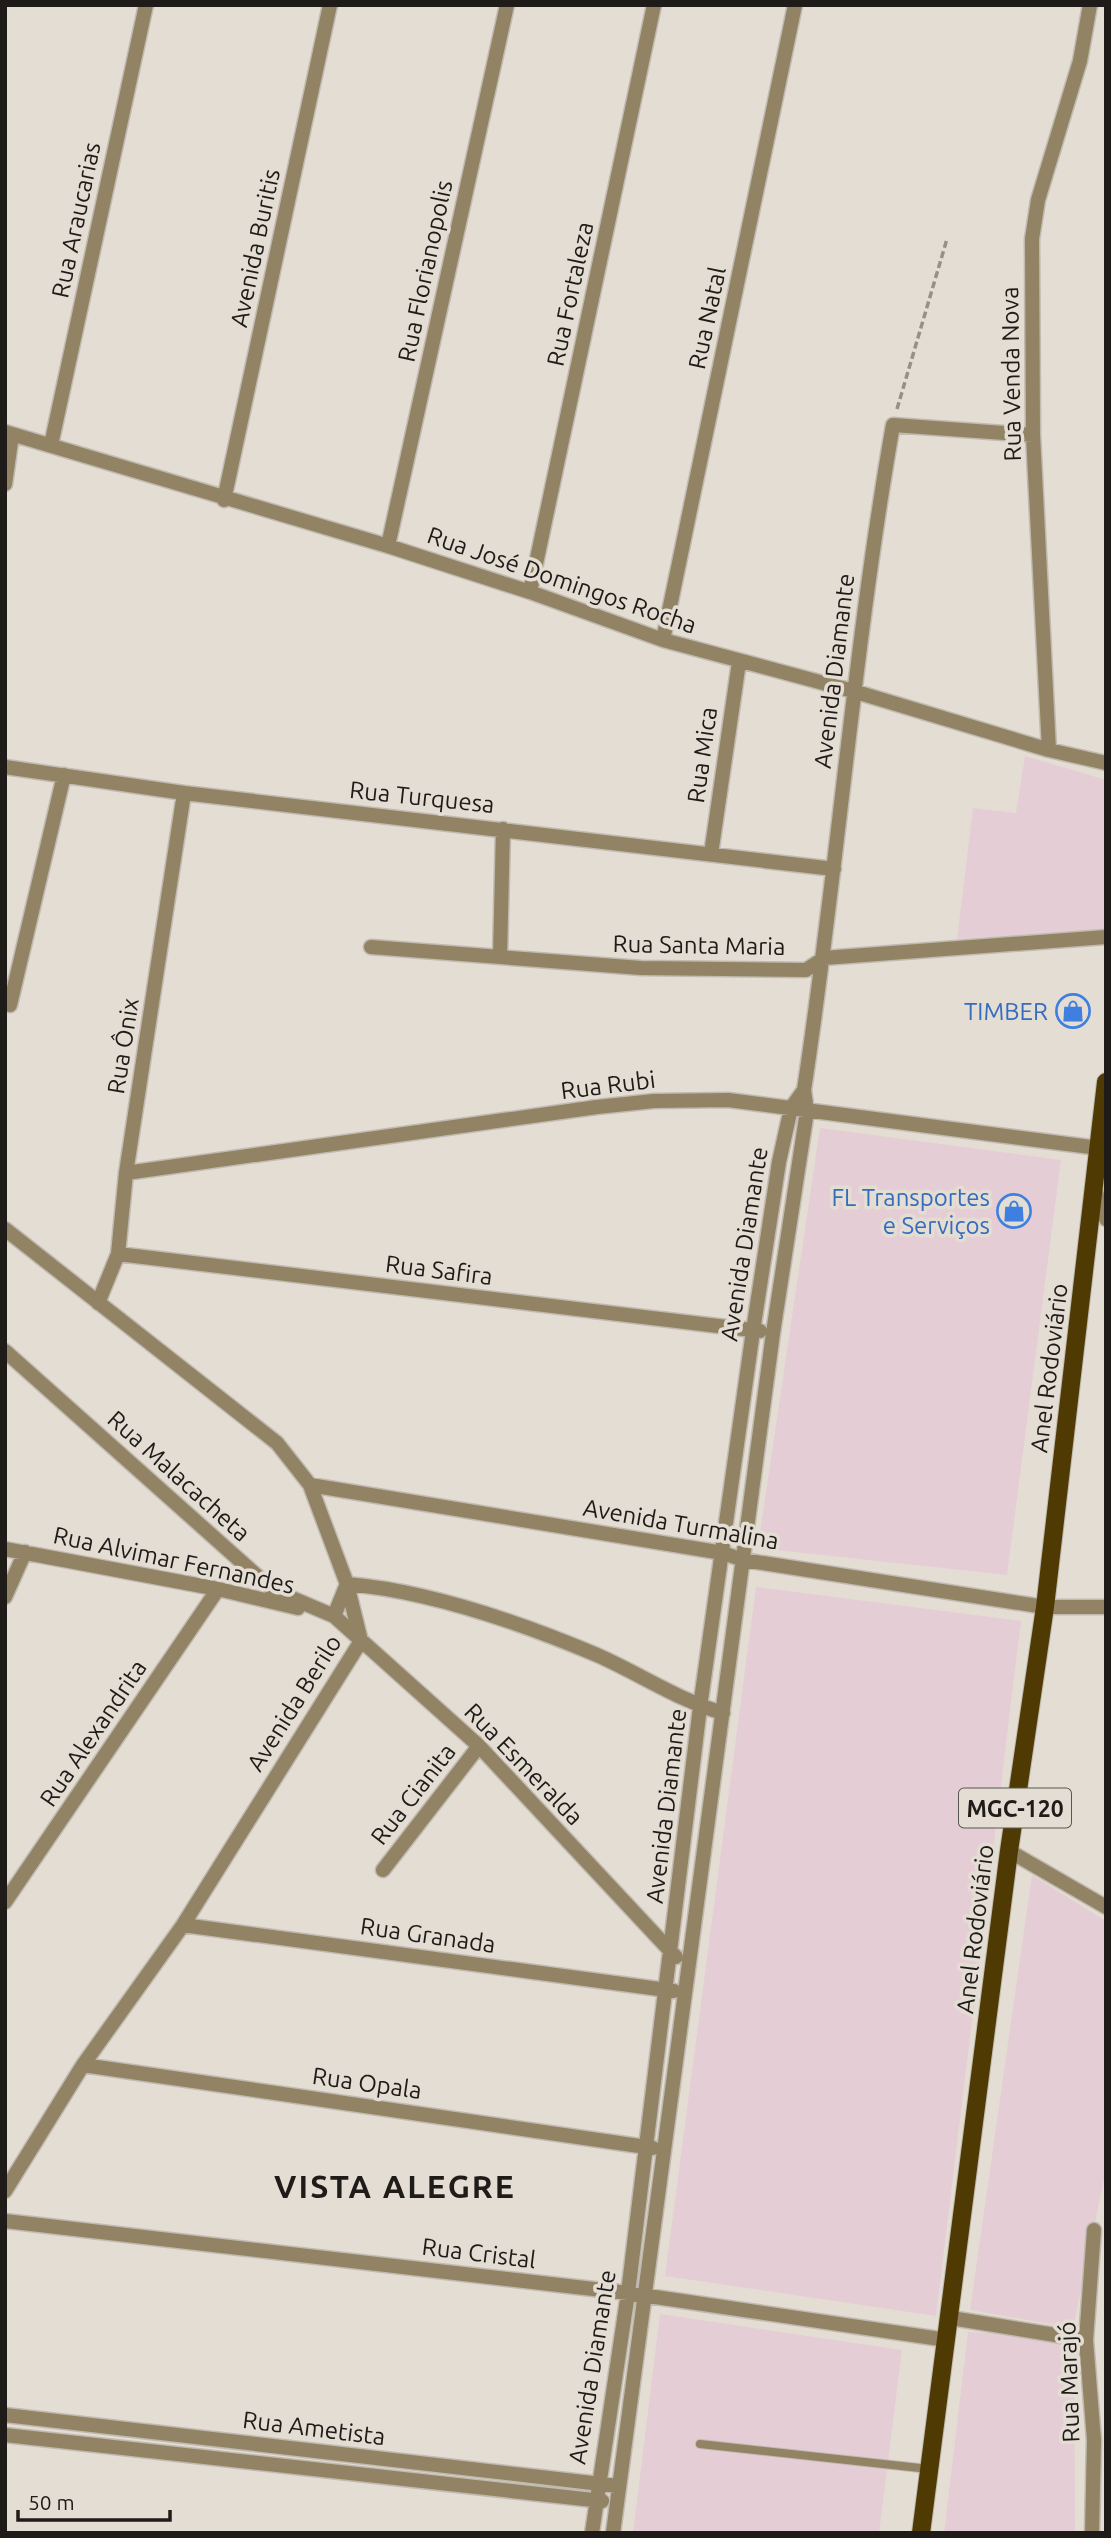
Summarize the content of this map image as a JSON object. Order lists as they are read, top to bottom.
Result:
{
  "streets": {
    "main road": ["Anel Rodoviário", "MGC-120"],
    "street": [
      "Rua Araucarias",
      "Avenida Buritis",
      "Rua Florianopolis",
      "Rua Fortaleza",
      "Rua Natal",
      "Rua Venda Nova",
      "Rua José Domingos Rocha",
      "Avenida Diamante",
      "Rua Mica",
      "Rua Turquesa",
      "Rua Santa Maria",
      "Rua Ônix",
      "Rua Rubi",
      "Rua Safira",
      "Rua Malacacheta",
      "Avenida Turmalina",
      "Rua Alvimar Fernandes",
      "Avenida Berilo",
      "Rua Alexandrita",
      "Rua Esmeralda",
      "Rua Cianita",
      "Rua Granada",
      "Rua Opala",
      "Rua Cristal",
      "Rua Marajó",
      "Rua Ametista"
    ]
  },
  "crossings": [
    ["Rua Araucarias", "Rua José Domingos Rocha"],
    ["Avenida Buritis", "Rua José Domingos Rocha"],
    ["Rua Florianopolis", "Rua José Domingos Rocha"],
    ["Rua Fortaleza", "Rua José Domingos Rocha"],
    ["Rua Natal", "Rua José Domingos Rocha"],
    ["Rua Venda Nova", "Rua José Domingos Rocha"],
    ["Rua José Domingos Rocha", "Avenida Diamante"],
    ["Rua José Domingos Rocha", "Rua Mica"],
    ["Avenida Diamante", "Rua Turquesa"],
    ["Avenida Diamante", "Rua Santa Maria"],
    ["Avenida Diamante", "Rua Rubi"],
    ["Avenida Diamante", "Rua Safira"],
    ["Avenida Diamante", "Avenida Turmalina"],
    ["Avenida Diamante", "Rua Esmeralda"],
    ["Avenida Diamante", "Rua Granada"],
    ["Avenida Diamante", "Rua Opala"],
    ["Avenida Diamante", "Rua Cristal"],
    ["Avenida Diamante", "Rua Ametista"],
    ["Rua Mica", "Rua Turquesa"],
    ["Rua Turquesa", "Rua Ônix"],
    ["Rua Ônix", "Rua Rubi"],
    ["Rua Ônix", "Rua Safira"],
    ["Rua Ônix", "Avenida Berilo"],
    ["Rua Rubi", "Anel Rodoviário"],
    ["Anel Rodoviário", "Avenida Turmalina"],
    ["Anel Rodoviário", "Rua Cristal"],
    ["Rua Malacacheta", "Rua Alvimar Fernandes"],
    ["Rua Malacacheta", "Rua Esmeralda"],
    ["Avenida Turmalina", "Avenida Berilo"],
    ["Rua Alvimar Fernandes", "Rua Alexandrita"],
    ["Rua Alvimar Fernandes", "Rua Esmeralda"],
    ["Avenida Berilo", "Rua Esmeralda"],
    ["Avenida Berilo", "Rua Granada"],
    ["Avenida Berilo", "Rua Opala"],
    ["Rua Esmeralda", "Rua Cianita"]
  ],
  "districts": ["VISTA ALEGRE"],
  "places": {
    "shop": ["TIMBER", "FL Transportes e Serviços"]
  },
  "scale_bar": "50 m"
}
